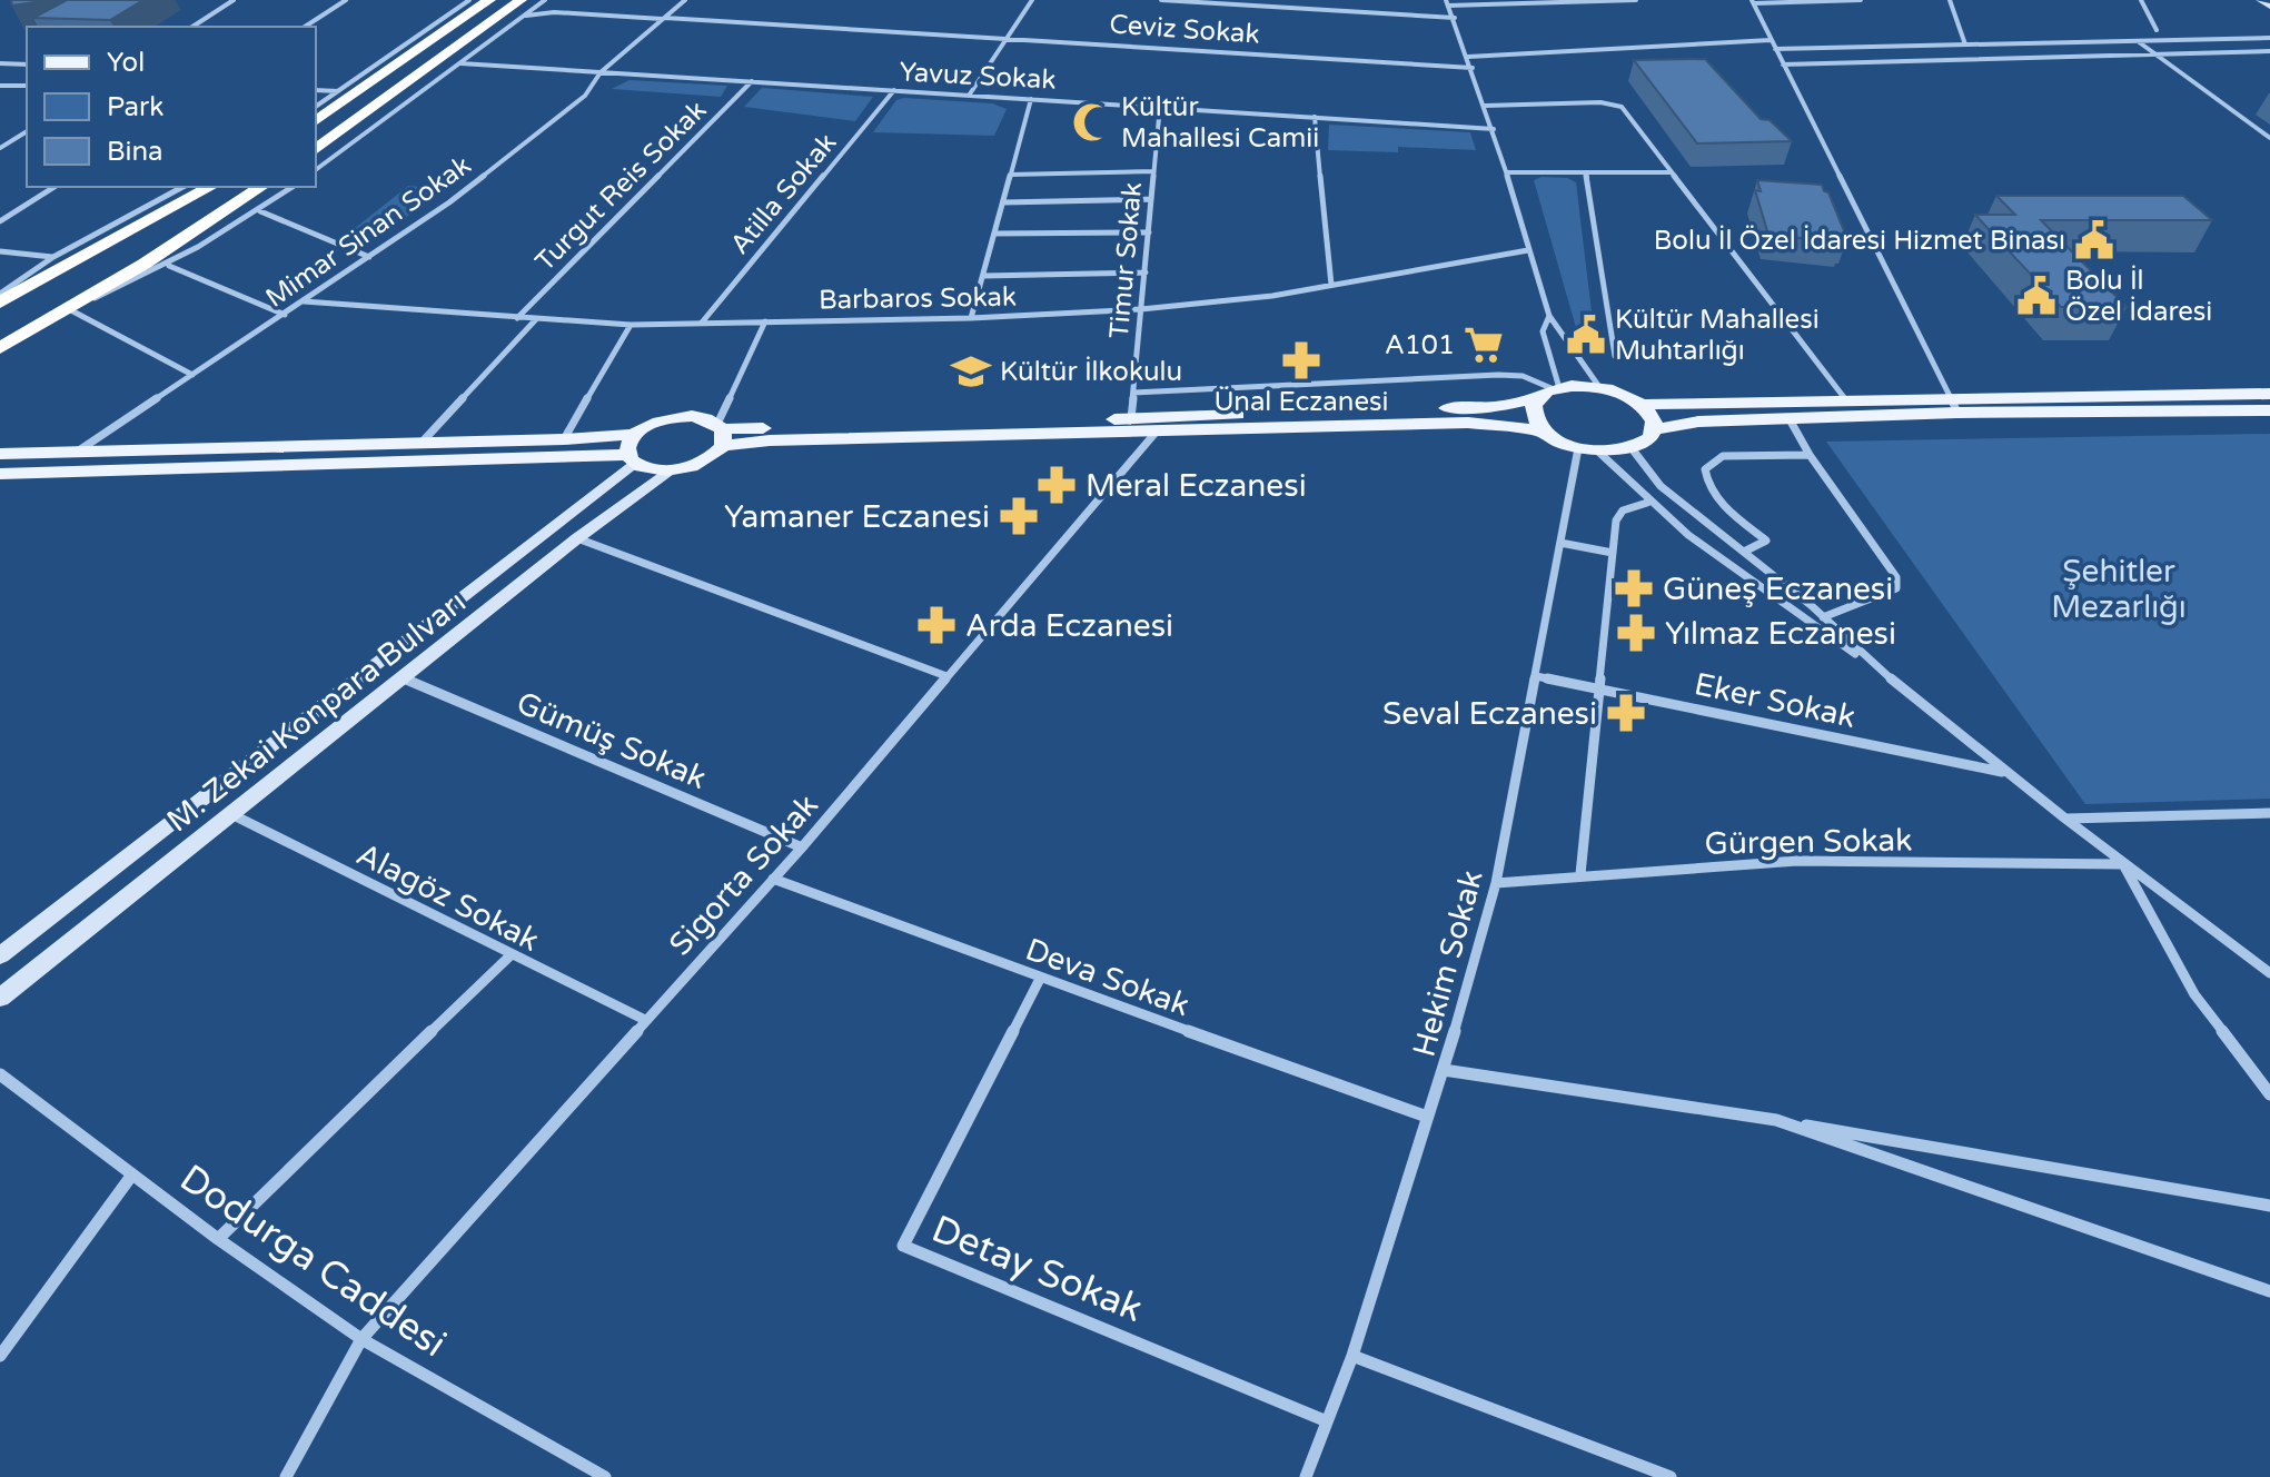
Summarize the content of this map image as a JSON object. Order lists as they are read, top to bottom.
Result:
{
  "streets": {
    "main road": ["M. Zekai Konpara Bulvarı"],
    "street": [
      "Ceviz Sokak",
      "Yavuz Sokak",
      "Turgut Reis Sokak",
      "Atilla Sokak",
      "Mimar Sinan Sokak",
      "Timur Sokak",
      "Barbaros Sokak",
      "Eker Sokak",
      "Gümüş Sokak",
      "Gürgen Sokak",
      "Sigorta Sokak",
      "Alagöz Sokak",
      "Hekim Sokak",
      "Deva Sokak",
      "Dodurga Caddesi",
      "Detay Sokak"
    ]
  },
  "crossings": [
    ["Ceviz Sokak", "Mimar Sinan Sokak"],
    ["Yavuz Sokak", "Turgut Reis Sokak"],
    ["Yavuz Sokak", "Atilla Sokak"],
    ["Yavuz Sokak", "Mimar Sinan Sokak"],
    ["Yavuz Sokak", "Timur Sokak"],
    ["Turgut Reis Sokak", "Barbaros Sokak"],
    ["Atilla Sokak", "Barbaros Sokak"],
    ["Mimar Sinan Sokak", "Barbaros Sokak"],
    ["Timur Sokak", "Barbaros Sokak"],
    ["Eker Sokak", "Hekim Sokak"],
    ["M. Zekai Konpara Bulvarı", "Gümüş Sokak"],
    ["M. Zekai Konpara Bulvarı", "Alagöz Sokak"],
    ["Gümüş Sokak", "Sigorta Sokak"],
    ["Gürgen Sokak", "Hekim Sokak"],
    ["Sigorta Sokak", "Alagöz Sokak"],
    ["Sigorta Sokak", "Deva Sokak"],
    ["Sigorta Sokak", "Dodurga Caddesi"],
    ["Hekim Sokak", "Deva Sokak"],
    ["Hekim Sokak", "Detay Sokak"],
    ["Deva Sokak", "Detay Sokak"]
  ],
  "parks": ["Şehitler Mezarlığı"],
  "places": {
    "mosque": ["Kültür Mahallesi Camii"],
    "public building": ["Bolu İl Özel İdaresi Hizmet Binası", "Bolu İl Özel İdaresi", "Kültür Mahallesi Muhtarlığı"],
    "supermarket": ["A101"],
    "pharmacy": [
      "Ünal Eczanesi",
      "Meral Eczanesi",
      "Yamaner Eczanesi",
      "Güneş Eczanesi",
      "Arda Eczanesi",
      "Yılmaz Eczanesi",
      "Seval Eczanesi"
    ],
    "school or university": ["Kültür İlkokulu"]
  },
  "legend": ["Yol", "Park", "Bina"]
}
